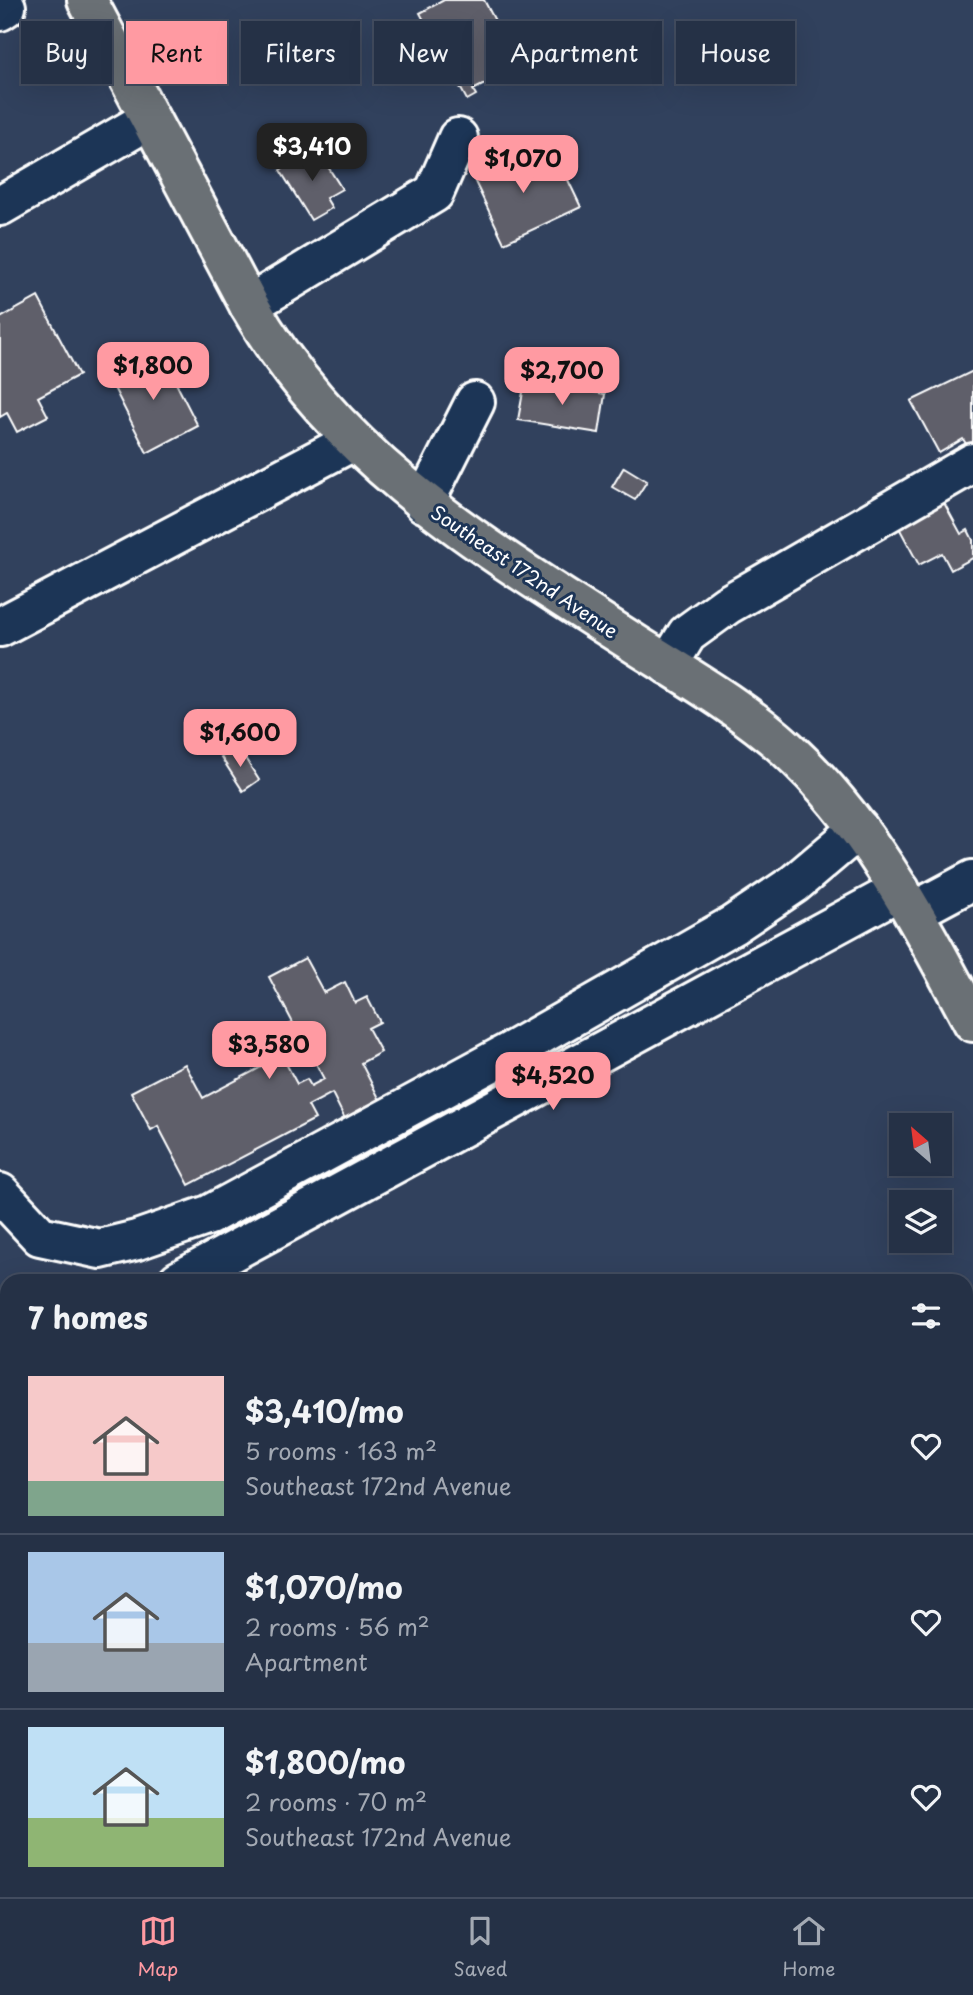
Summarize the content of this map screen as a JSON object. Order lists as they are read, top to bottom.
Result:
{
  "streets": {
    "main road": ["Southeast 172nd Avenue"]
  },
  "north": "top left",
  "page": {
    "chip": [
      "Buy",
      "Rent",
      "Filters",
      "New",
      "Apartment",
      "House"
    ],
    "price": [
      "$3,410",
      "$1,070",
      "$1,800",
      "$2,700",
      "$1,600",
      "$3,580",
      "$4,520"
    ],
    "heading": "7 homes",
    "list": [
      {
        "name": "$3,410/mo",
        "note": "5 rooms · 163 m² · Southeast 172nd Avenue"
      },
      {
        "name": "$1,070/mo",
        "note": "2 rooms · 56 m² · Apartment"
      },
      {
        "name": "$1,800/mo",
        "note": "2 rooms · 70 m² · Southeast 172nd Avenue"
      }
    ],
    "tabs": ["Map", "Saved", "Home"]
  }
}
